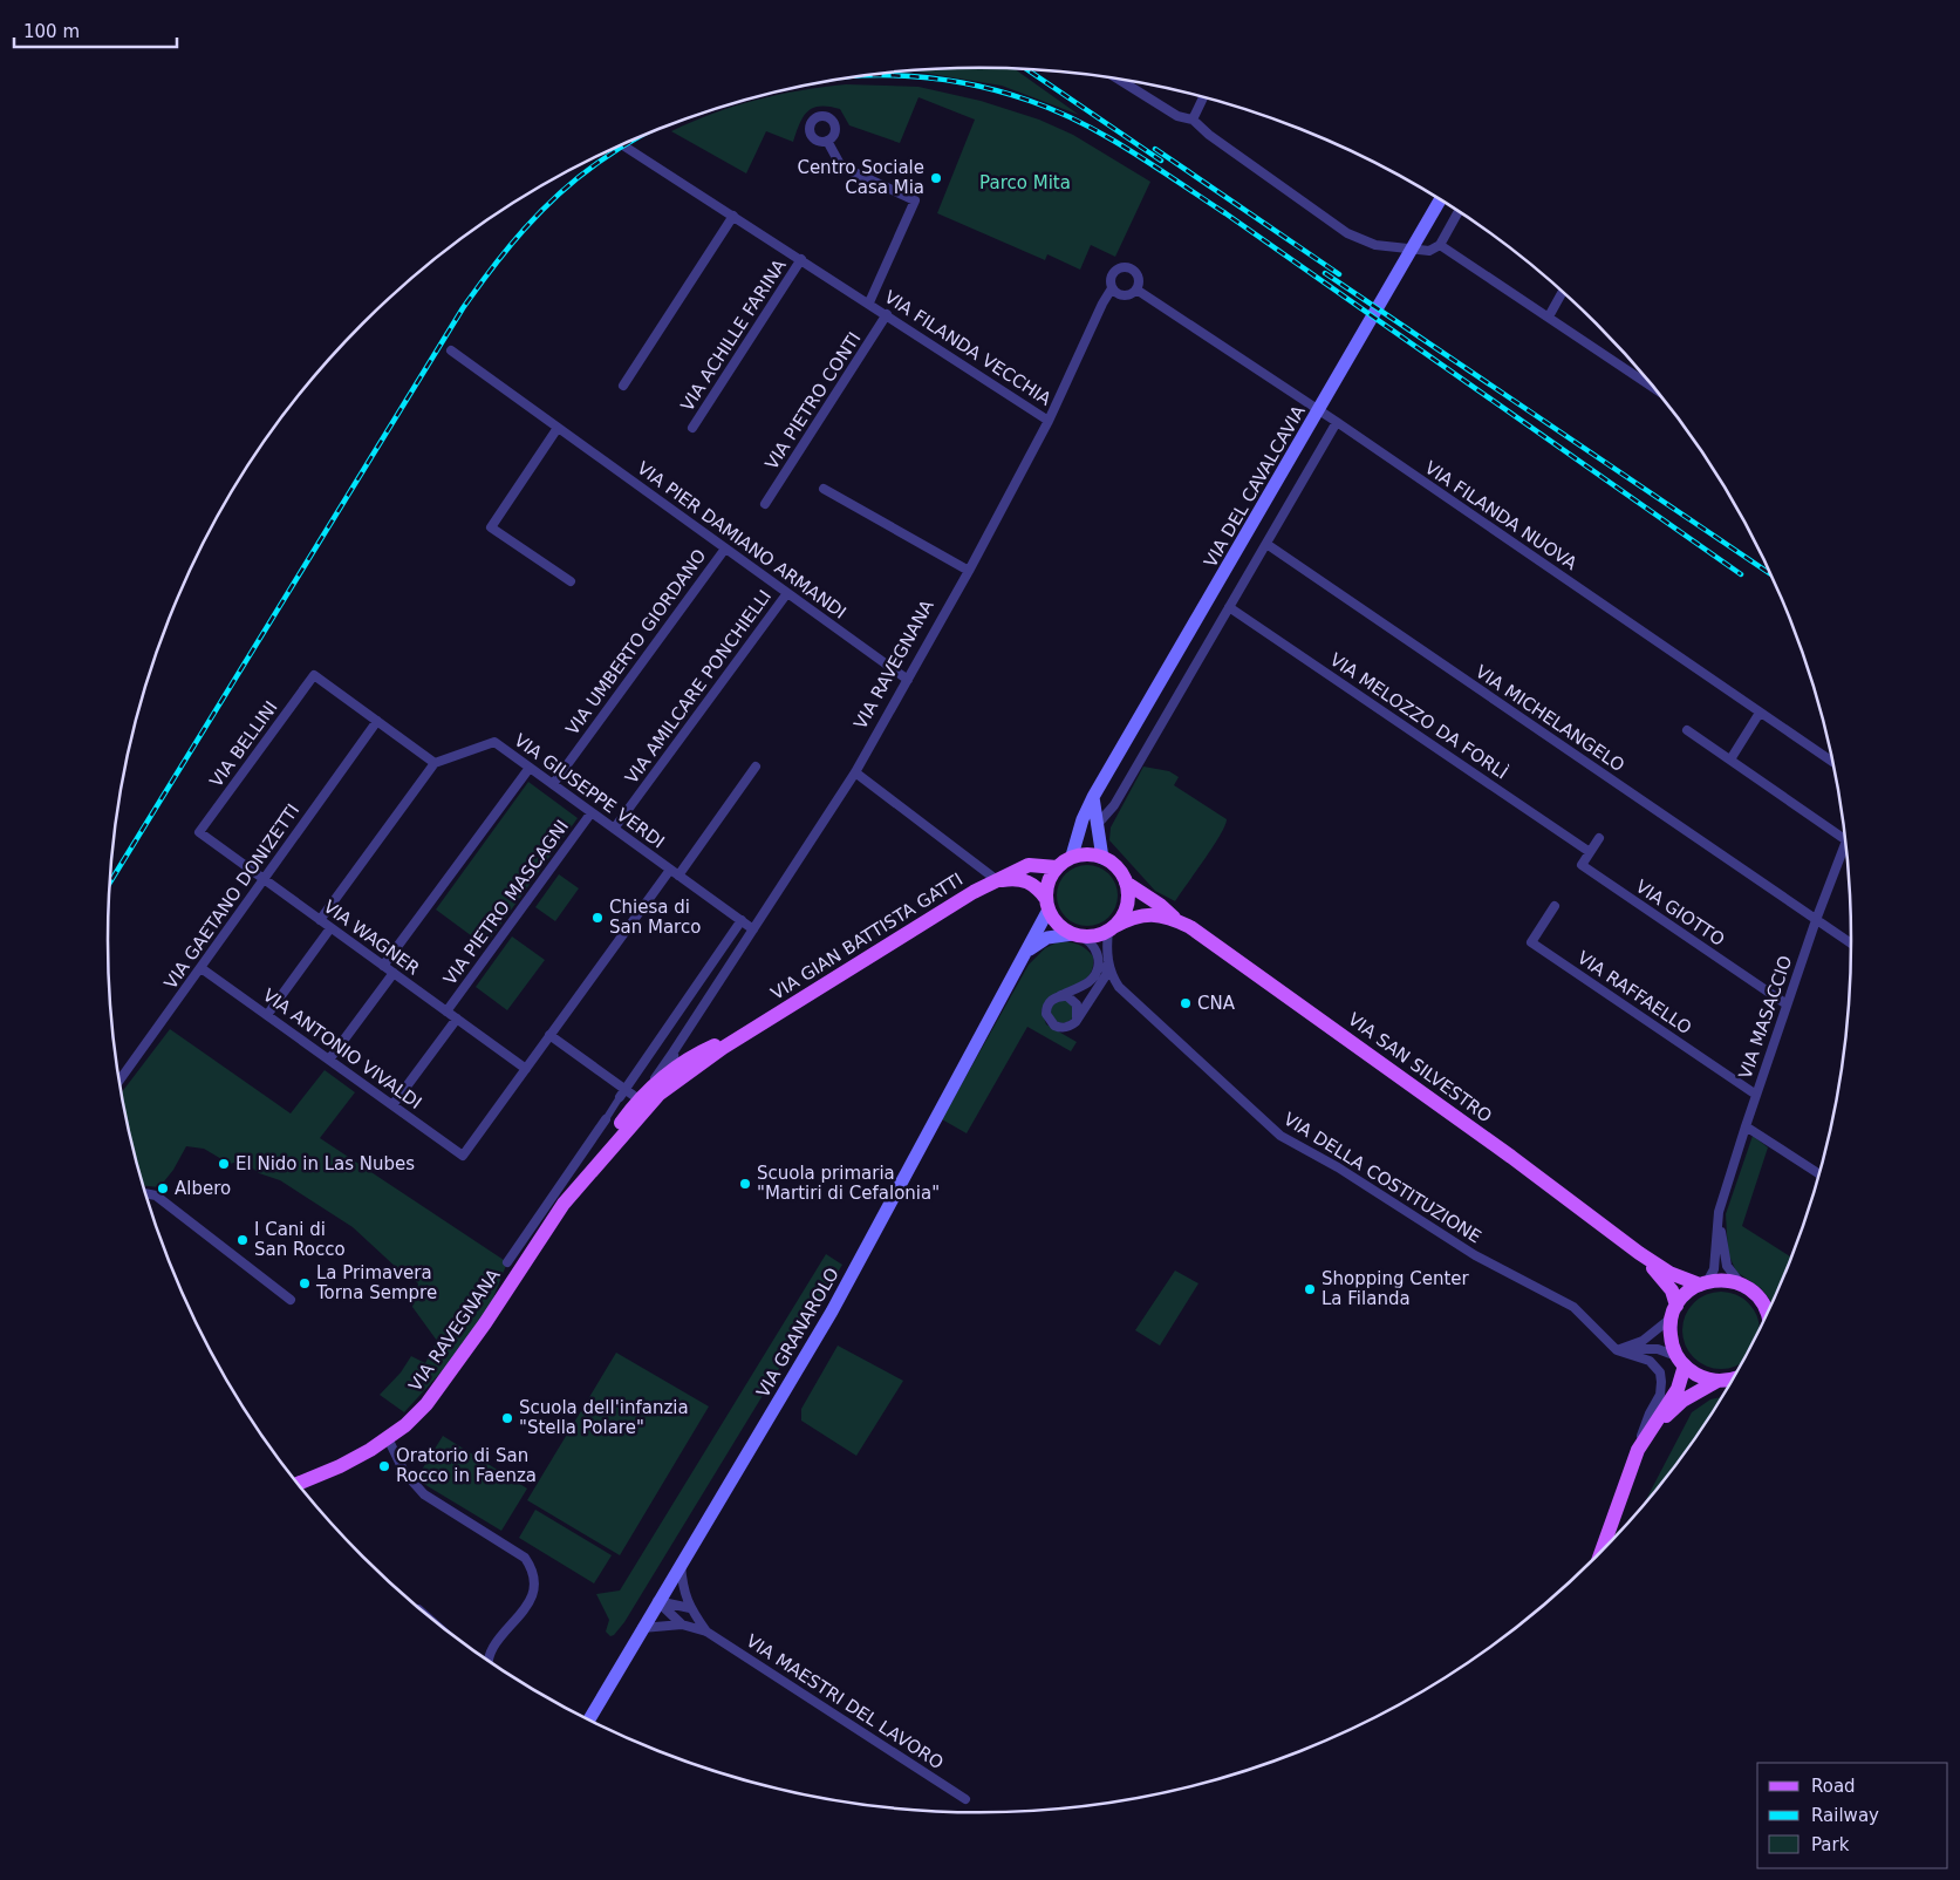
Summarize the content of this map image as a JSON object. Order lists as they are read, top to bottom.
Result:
{
  "streets": {
    "main road": [
      "VIA DEL CAVALCAVIA",
      "VIA RAVEGNANA",
      "VIA GIAN BATTISTA GATTI",
      "VIA SAN SILVESTRO",
      "VIA GRANAROLO"
    ],
    "street": [
      "VIA ACHILLE FARINA",
      "VIA FILANDA VECCHIA",
      "VIA PIETRO CONTI",
      "VIA FILANDA NUOVA",
      "VIA PIER DAMIANO ARMANDI",
      "VIA UMBERTO GIORDANO",
      "VIA AMILCARE PONCHIELLI",
      "VIA MELOZZO DA FORLÌ",
      "VIA MICHELANGELO",
      "VIA BELLINI",
      "VIA GIUSEPPE VERDI",
      "VIA GAETANO DONIZETTI",
      "VIA PIETRO MASCAGNI",
      "VIA GIOTTO",
      "VIA WAGNER",
      "VIA RAFFAELLO",
      "VIA MASACCIO",
      "VIA ANTONIO VIVALDI",
      "VIA DELLA COSTITUZIONE",
      "VIA MAESTRI DEL LAVORO"
    ]
  },
  "crossings": [
    ["VIA ACHILLE FARINA", "VIA FILANDA VECCHIA"],
    ["VIA FILANDA VECCHIA", "VIA PIETRO CONTI"],
    ["VIA FILANDA VECCHIA", "VIA RAVEGNANA"],
    ["VIA DEL CAVALCAVIA", "VIA GIAN BATTISTA GATTI"],
    ["VIA DEL CAVALCAVIA", "VIA SAN SILVESTRO"],
    ["VIA DEL CAVALCAVIA", "VIA DELLA COSTITUZIONE"],
    ["VIA DEL CAVALCAVIA", "VIA GRANAROLO"],
    ["VIA FILANDA NUOVA", "VIA RAVEGNANA"],
    ["VIA PIER DAMIANO ARMANDI", "VIA UMBERTO GIORDANO"],
    ["VIA PIER DAMIANO ARMANDI", "VIA RAVEGNANA"],
    ["VIA PIER DAMIANO ARMANDI", "VIA AMILCARE PONCHIELLI"],
    ["VIA UMBERTO GIORDANO", "VIA GIUSEPPE VERDI"],
    ["VIA RAVEGNANA", "VIA GIUSEPPE VERDI"],
    ["VIA RAVEGNANA", "VIA GIAN BATTISTA GATTI"],
    ["VIA AMILCARE PONCHIELLI", "VIA GIUSEPPE VERDI"],
    ["VIA MELOZZO DA FORLÌ", "VIA GIOTTO"],
    ["VIA MICHELANGELO", "VIA MASACCIO"],
    ["VIA BELLINI", "VIA GAETANO DONIZETTI"],
    ["VIA BELLINI", "VIA WAGNER"],
    ["VIA GIUSEPPE VERDI", "VIA PIETRO MASCAGNI"],
    ["VIA GAETANO DONIZETTI", "VIA WAGNER"],
    ["VIA GAETANO DONIZETTI", "VIA ANTONIO VIVALDI"],
    ["VIA PIETRO MASCAGNI", "VIA WAGNER"],
    ["VIA GIOTTO", "VIA MASACCIO"],
    ["VIA GIAN BATTISTA GATTI", "VIA SAN SILVESTRO"],
    ["VIA GIAN BATTISTA GATTI", "VIA DELLA COSTITUZIONE"],
    ["VIA GIAN BATTISTA GATTI", "VIA GRANAROLO"],
    ["VIA WAGNER", "VIA ANTONIO VIVALDI"],
    ["VIA RAFFAELLO", "VIA MASACCIO"],
    ["VIA MASACCIO", "VIA SAN SILVESTRO"],
    ["VIA SAN SILVESTRO", "VIA DELLA COSTITUZIONE"],
    ["VIA SAN SILVESTRO", "VIA GRANAROLO"],
    ["VIA DELLA COSTITUZIONE", "VIA GRANAROLO"],
    ["VIA GRANAROLO", "VIA MAESTRI DEL LAVORO"]
  ],
  "parks": ["Parco Mita"],
  "places": [
    "Centro Sociale Casa Mia",
    "Chiesa di San Marco",
    "CNA",
    "El Nido in Las Nubes",
    "Scuola primaria \"Martiri di Cefalonia\"",
    "Albero",
    "I Cani di San Rocco",
    "La Primavera Torna Sempre",
    "Shopping Center La Filanda",
    "Scuola dell'infanzia \"Stella Polare\"",
    "Oratorio di San Rocco in Faenza"
  ],
  "legend": ["Road", "Railway", "Park"],
  "scale_bar": "100 m"
}
